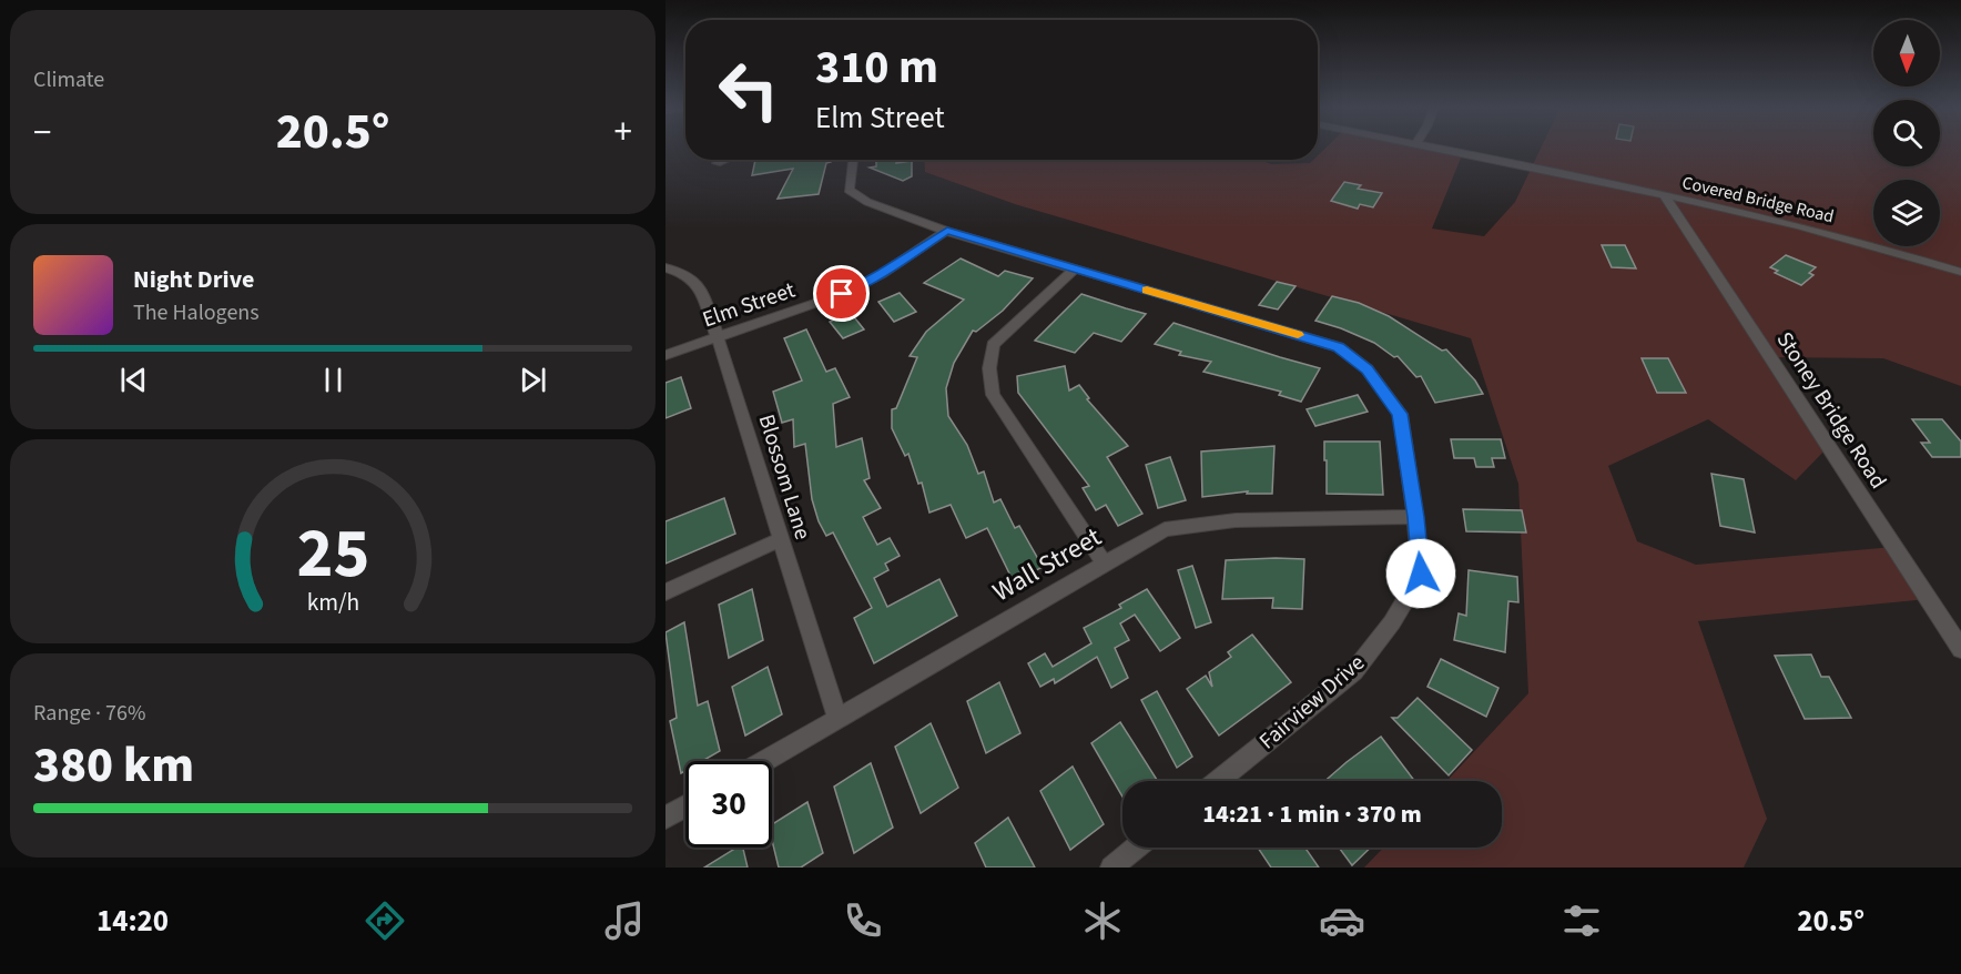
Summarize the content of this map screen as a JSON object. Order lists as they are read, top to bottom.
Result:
{
  "streets": {
    "street": [
      "Covered Bridge Road",
      "Elm Street",
      "Stoney Bridge Road",
      "Blossom Lane",
      "Wall Street",
      "Fairview Drive"
    ]
  },
  "crossings": [
    ["Covered Bridge Road", "Stoney Bridge Road"],
    ["Elm Street", "Blossom Lane"],
    ["Elm Street", "Fairview Drive"],
    ["Blossom Lane", "Wall Street"],
    ["Wall Street", "Fairview Drive"]
  ],
  "north": "bottom",
  "page": {
    "tile": [
      "Climate",
      ["Range · 76%", "380 km"]
    ],
    "turn": ["310 m", "Elm Street"],
    "heat": ["−", "20.5°", "+"],
    "song": ["Night Drive", "The Halogens"],
    "limit": "30",
    "trip": "14:21 · 1 min · 370 m",
    "tabs": ["14:20", "20.5°"],
    "gauge": ["25", "km/h"]
  }
}
